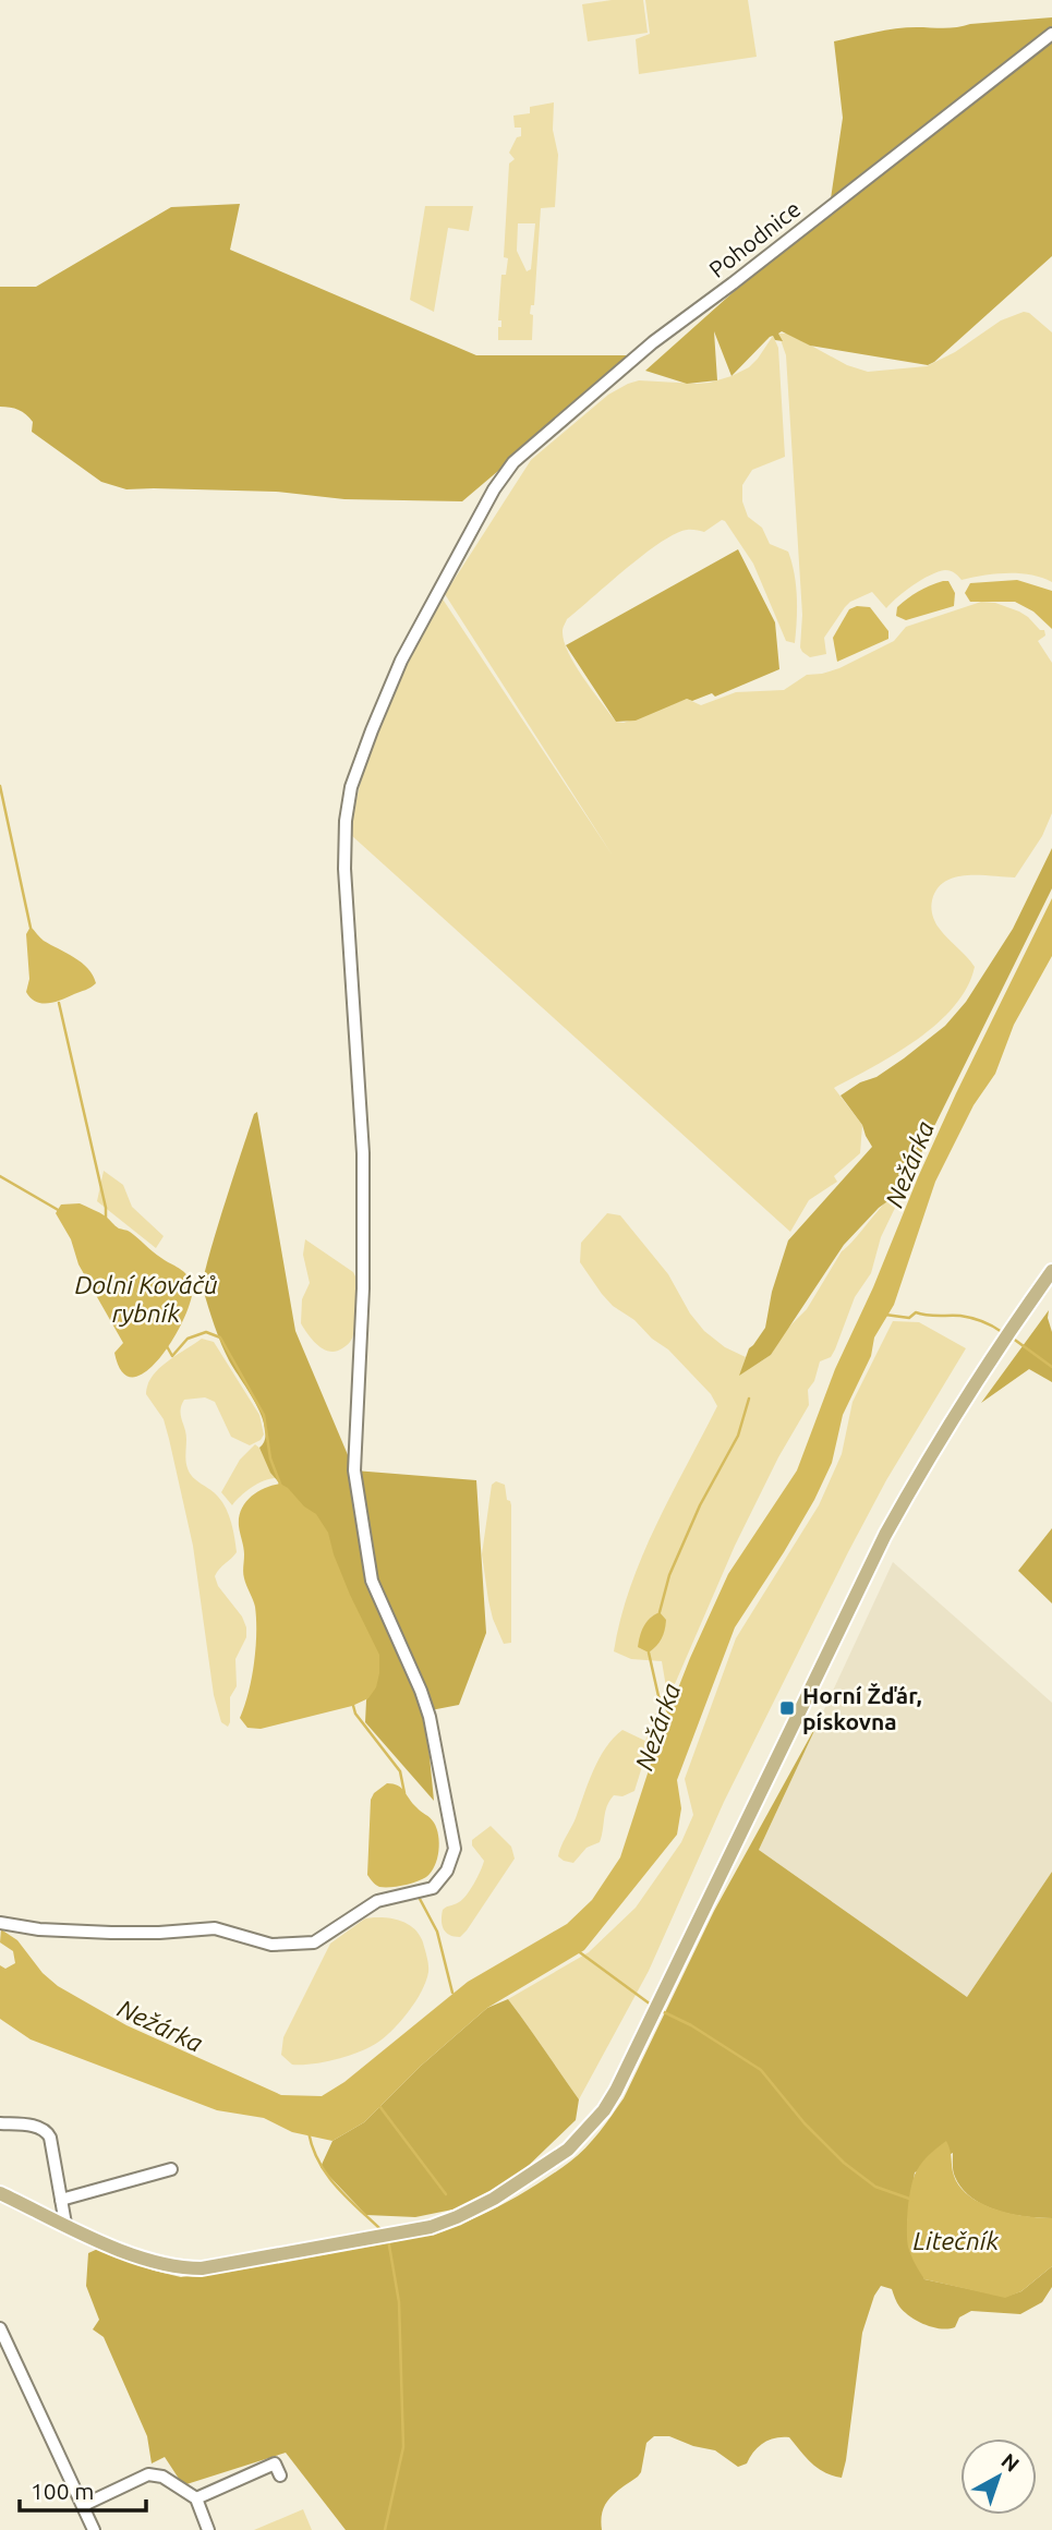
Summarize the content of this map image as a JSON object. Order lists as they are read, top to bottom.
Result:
{
  "streets": {
    "street": ["Pohodnice"]
  },
  "water": ["Nežárka", "Dolní Kováčů rybník", "Litečník"],
  "places": {
    "transit": ["Horní Žďár, pískovna"]
  },
  "scale_bar": "100 m",
  "north": "top right"
}
